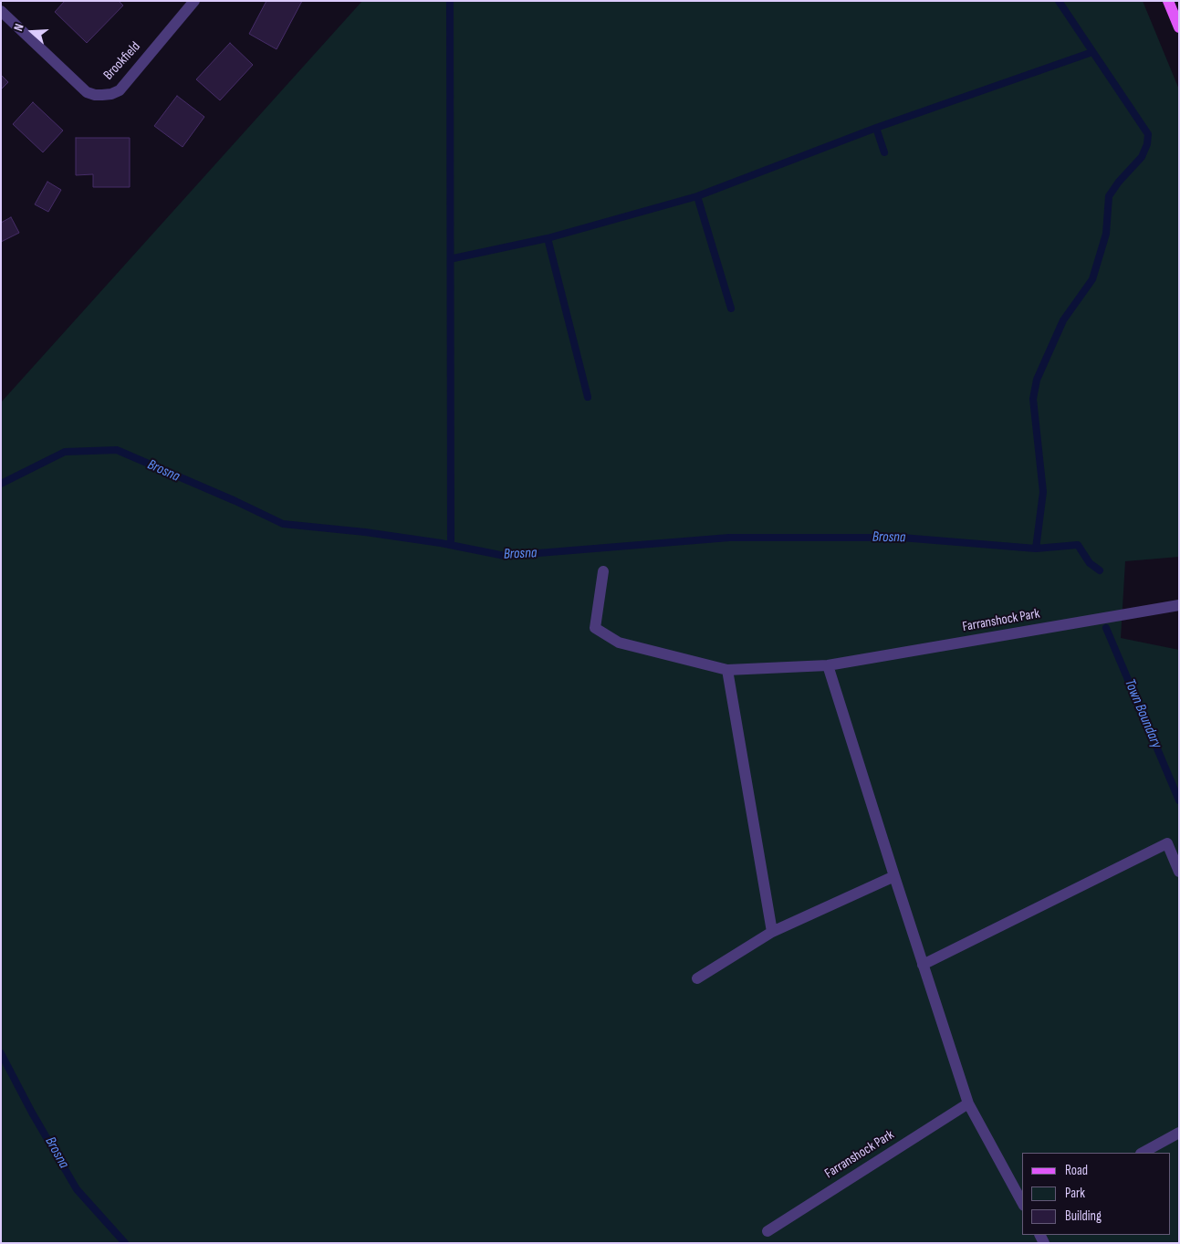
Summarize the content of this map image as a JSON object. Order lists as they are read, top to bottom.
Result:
{
  "streets": {
    "street": ["Brookfield", "Farranshock Park"]
  },
  "water": ["Brosna", "Town Boundary"],
  "legend": ["Road", "Park", "Building"],
  "north": "left"
}
